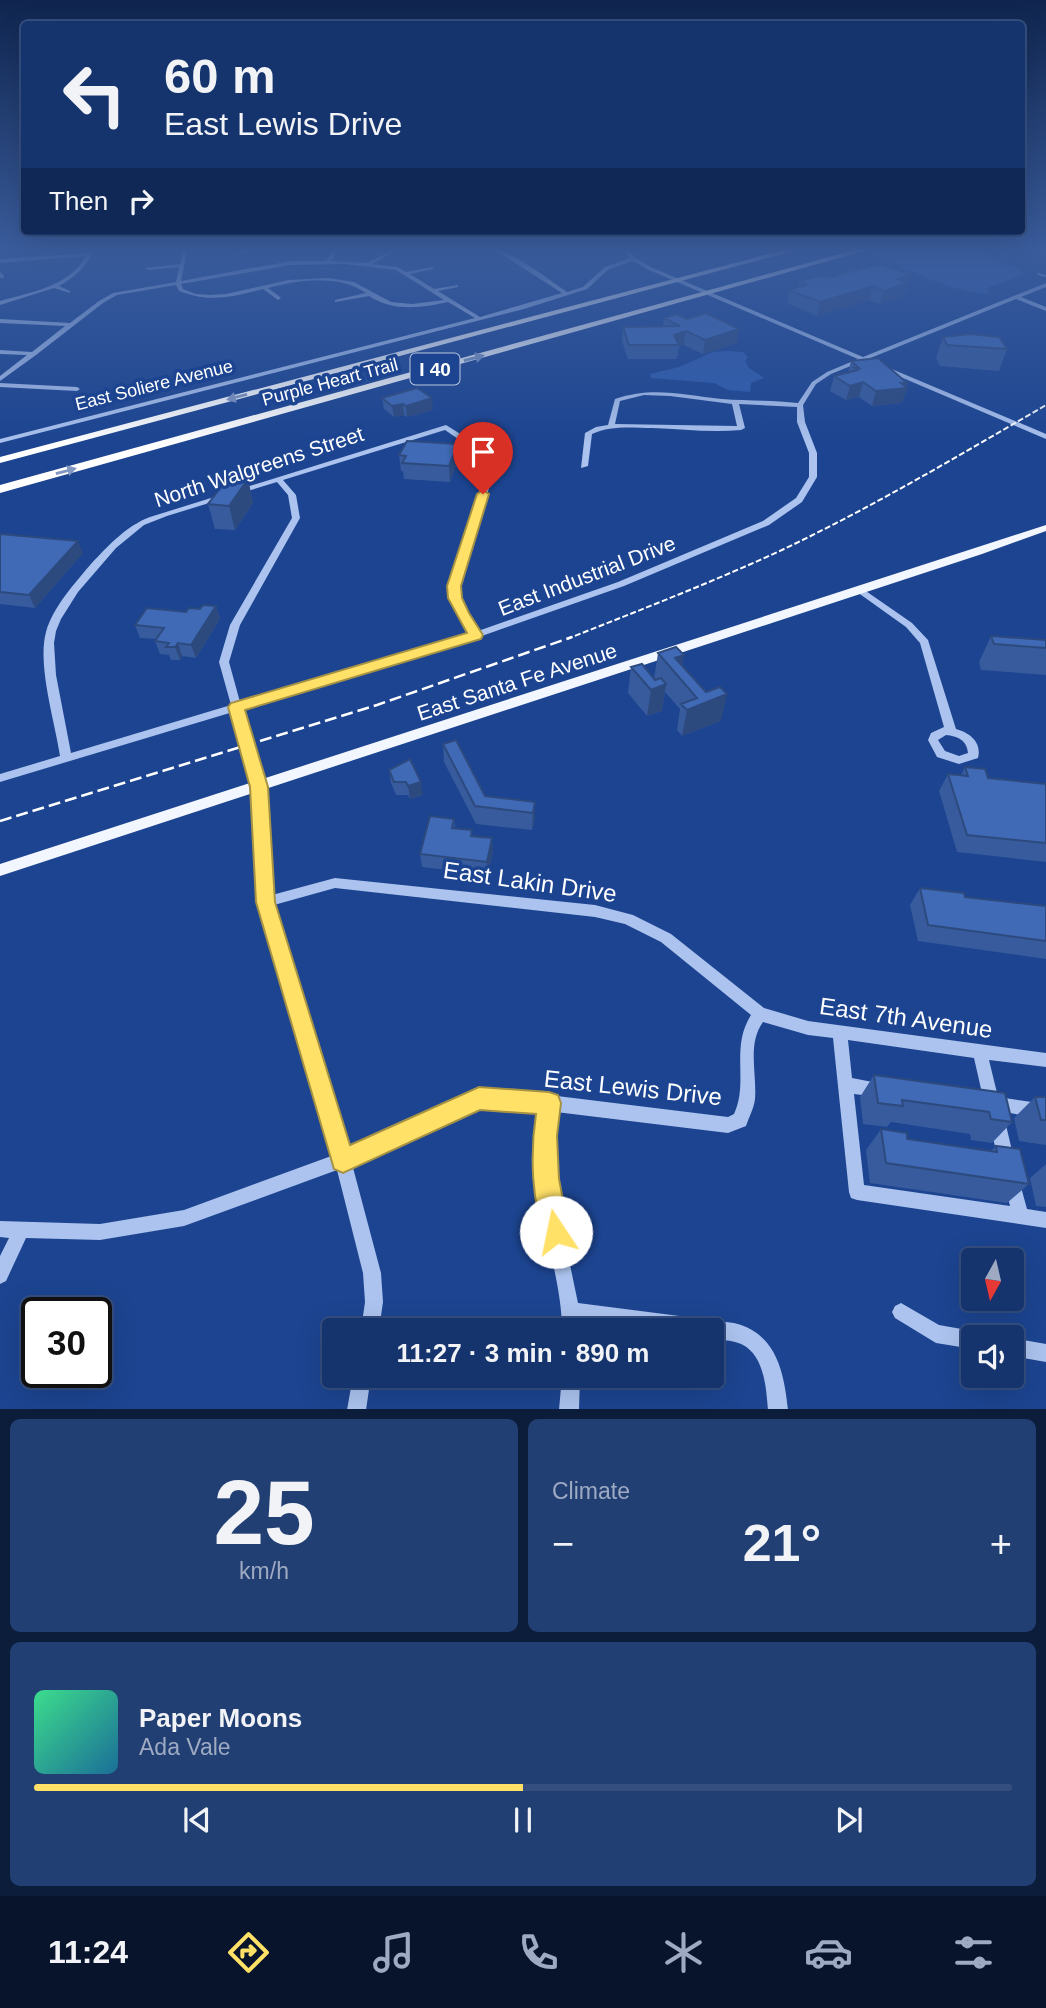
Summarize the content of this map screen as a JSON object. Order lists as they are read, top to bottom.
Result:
{
  "streets": {
    "highway": ["I 40", "Purple Heart Trail"],
    "main road": ["East Santa Fe Avenue"],
    "street": [
      "East Soliere Avenue",
      "North Walgreens Street",
      "East Industrial Drive",
      "East Lakin Drive",
      "East 7th Avenue",
      "East Lewis Drive"
    ]
  },
  "crossings": [
    ["North Walgreens Street", "East Industrial Drive"],
    ["East Lakin Drive", "East 7th Avenue"],
    ["East Lakin Drive", "East Lewis Drive"],
    ["East 7th Avenue", "East Lewis Drive"]
  ],
  "north": "bottom",
  "page": {
    "turn": ["60 m", "East Lewis Drive"],
    "then": "Then",
    "limit": "30",
    "trip": "11:27 · 3 min · 890 m",
    "tile": [
      ["25", "km/h"],
      "Climate"
    ],
    "heat": ["−", "21°", "+"],
    "song": ["Paper Moons", "Ada Vale"],
    "tabs": "11:24"
  }
}
